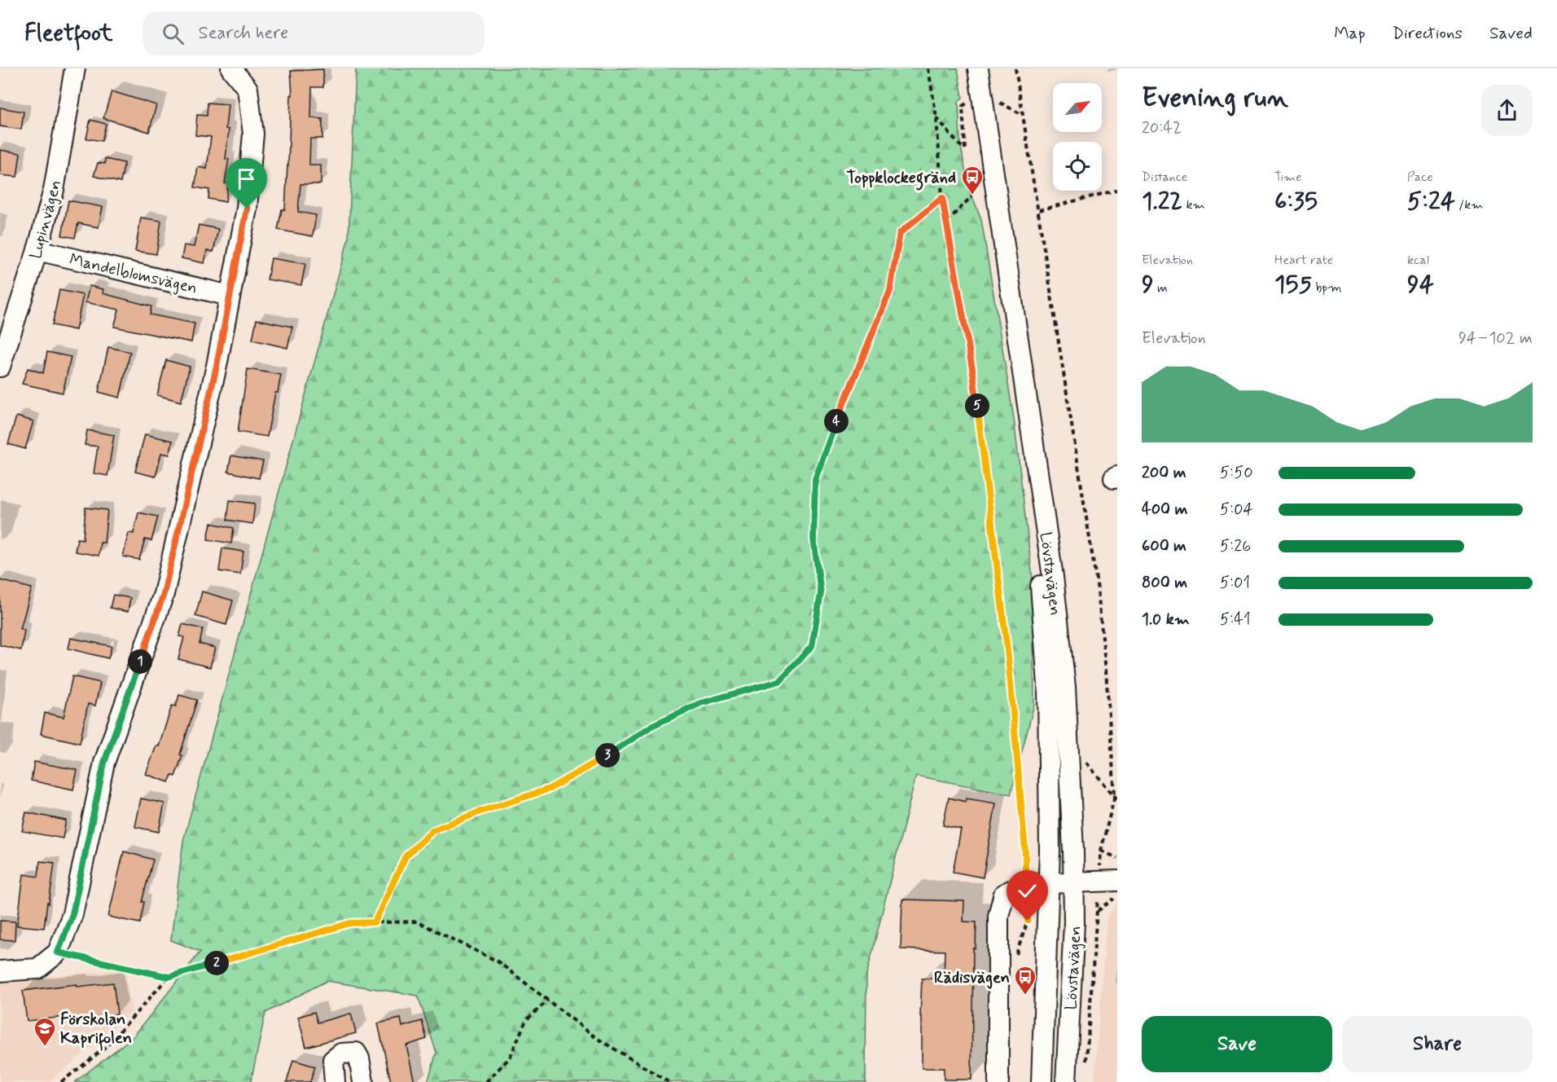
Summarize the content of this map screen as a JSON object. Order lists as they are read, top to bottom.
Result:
{
  "streets": {
    "street": ["Lupinvägen", "Mandelblomsvägen", "Lövstavägen"]
  },
  "crossings": [
    ["Lupinvägen", "Mandelblomsvägen"]
  ],
  "places": {
    "bus stop": ["Toppklockegränd", "Rädisvägen"],
    "school or university": ["Förskolan Kaprifolen"]
  },
  "north": "top right",
  "page": {
    "header": "Fleetfoot",
    "search": "Search here",
    "nav": ["Map", "Directions", "Saved"],
    "heading": ["Evening run", "20:42"],
    "stats": [
      ["Distance", "1.22 km"],
      ["Time", "6:35"],
      ["Pace", "5:24 /km"],
      ["Elevation", "9 m"],
      ["Heart rate", "155 bpm"],
      ["kcal", "94"]
    ],
    "chart": ["Elevation", "94–102 m"],
    "pins": [
      "5",
      "4",
      "1",
      "3",
      "2"
    ],
    "list": [
      {
        "name": "200 m",
        "note": "5:50"
      },
      {
        "name": "400 m",
        "note": "5:04"
      },
      {
        "name": "600 m",
        "note": "5:26"
      },
      {
        "name": "800 m",
        "note": "5:01"
      },
      {
        "name": "1.0 km",
        "note": "5:41"
      }
    ],
    "buttons": ["Save", "Share"]
  }
}
